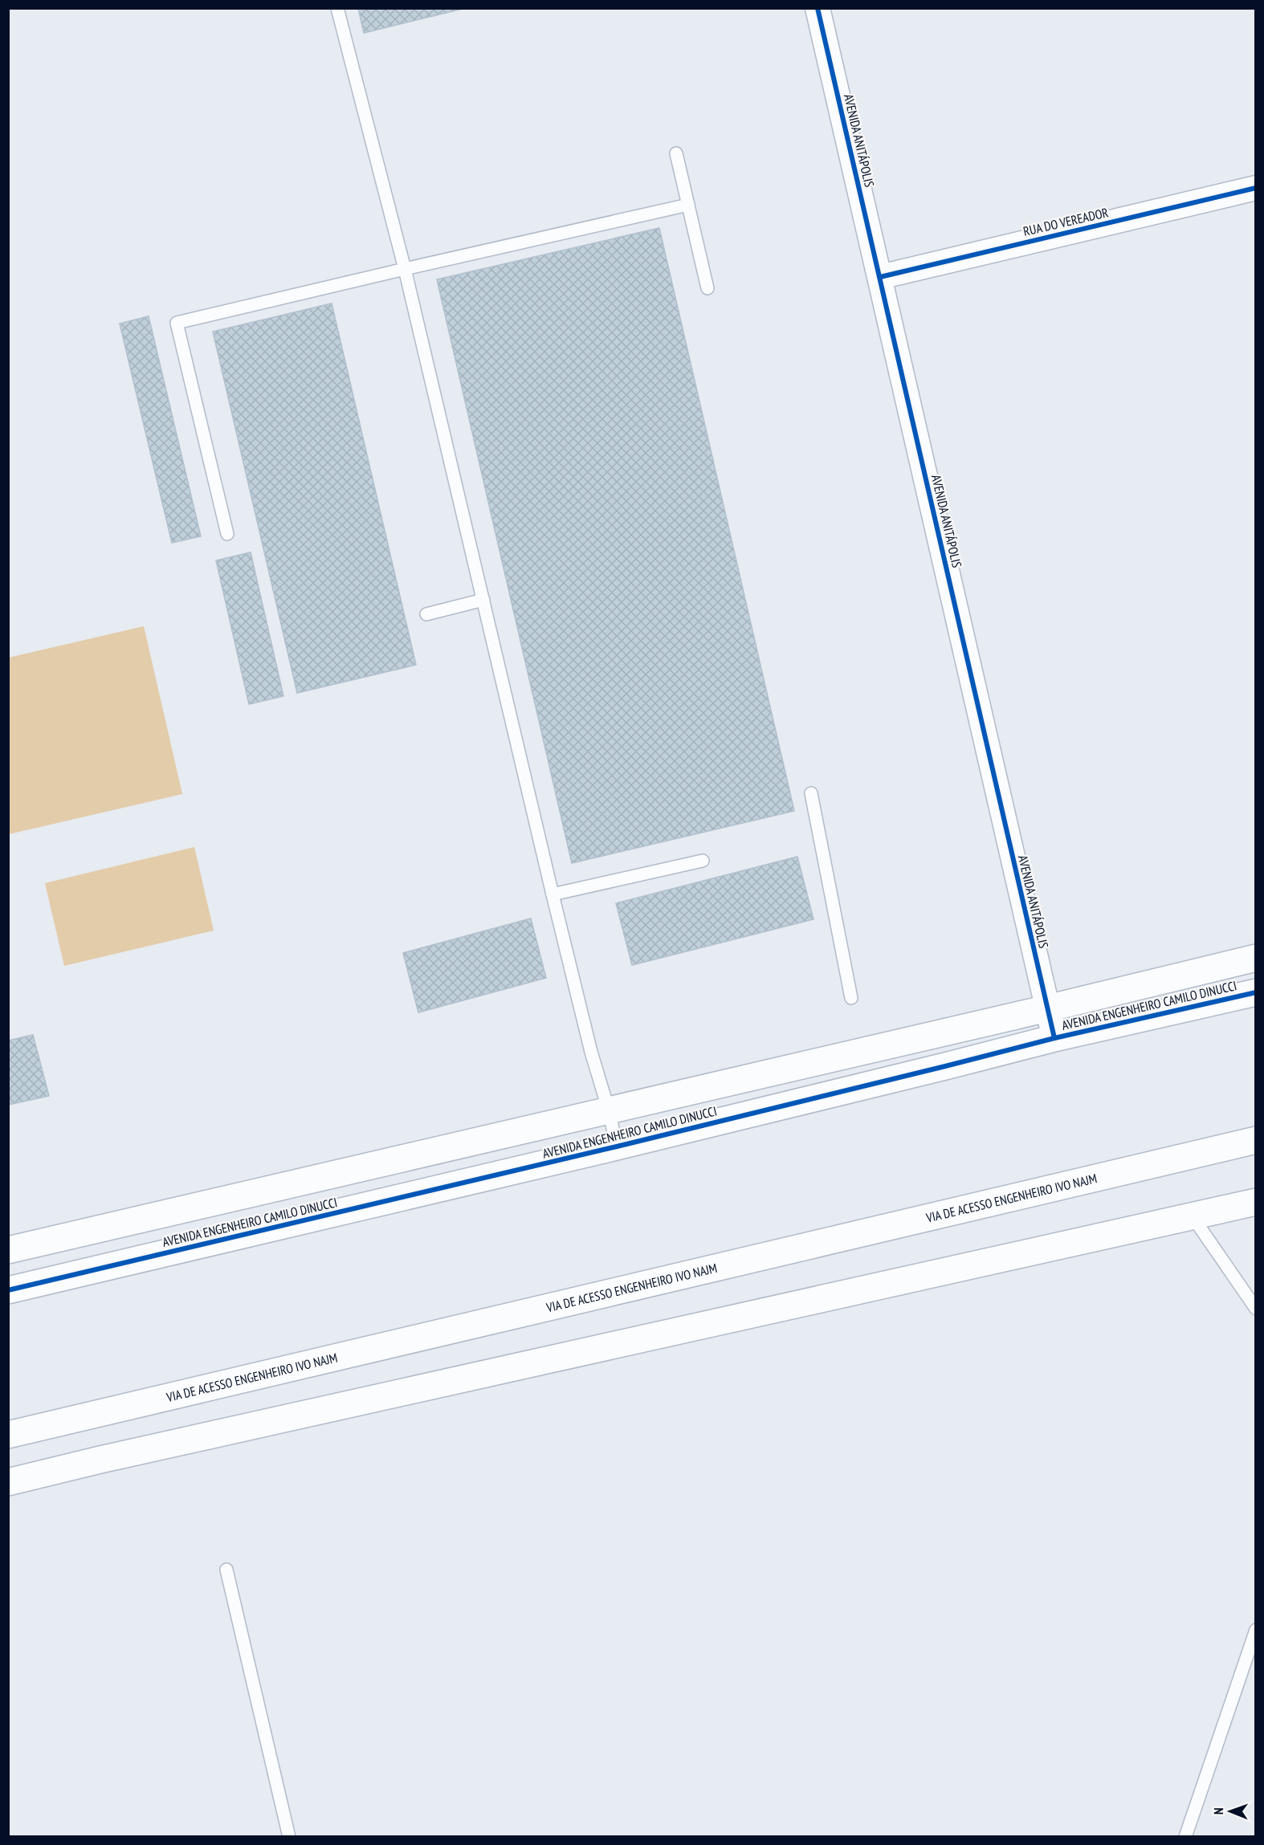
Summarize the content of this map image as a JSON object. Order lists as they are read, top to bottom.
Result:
{
  "streets": {
    "street": [
      "AVENIDA ANITÁPOLIS",
      "RUA DO VEREADOR",
      "AVENIDA ENGENHEIRO CAMILO DINUCCI",
      "VIA DE ACESSO ENGENHEIRO IVO NAJM"
    ]
  },
  "crossings": [
    ["AVENIDA ANITÁPOLIS", "RUA DO VEREADOR"],
    ["AVENIDA ANITÁPOLIS", "AVENIDA ENGENHEIRO CAMILO DINUCCI"]
  ],
  "north": "left"
}
